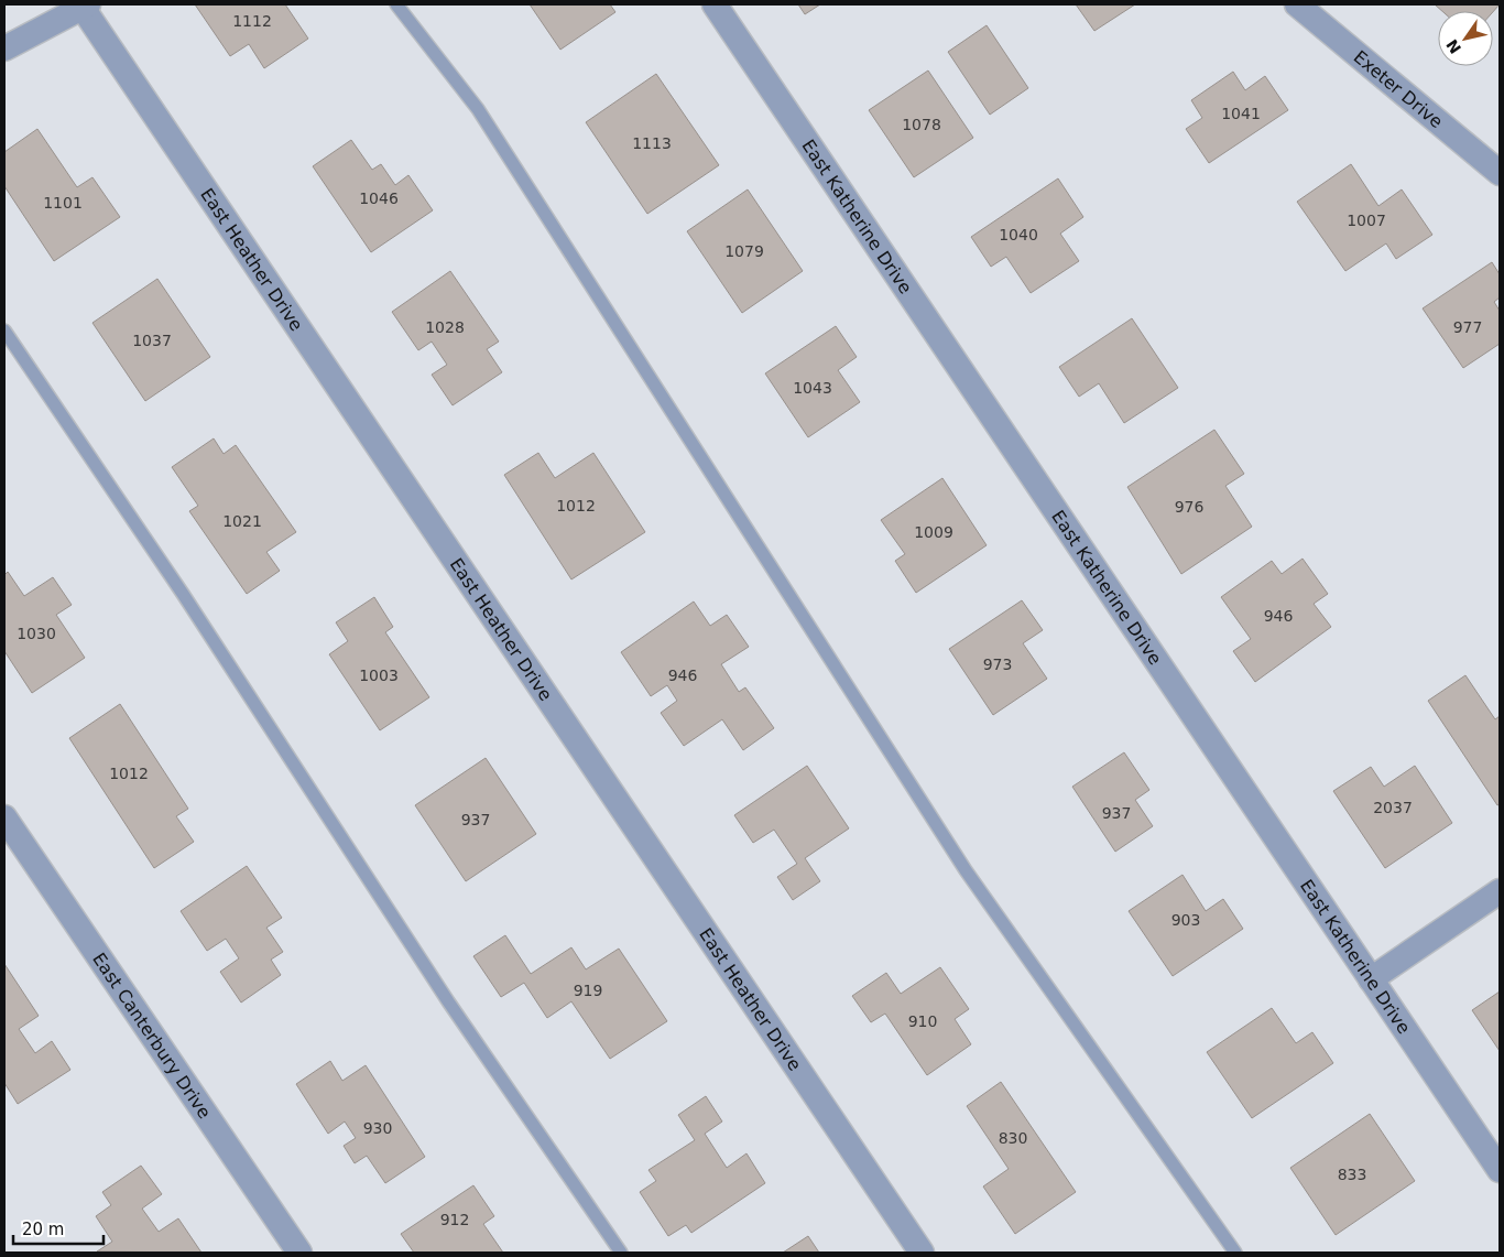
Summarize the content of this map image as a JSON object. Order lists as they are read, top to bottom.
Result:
{
  "streets": {
    "street": [
      "Exeter Drive",
      "East Katherine Drive",
      "East Heather Drive",
      "East Canterbury Drive"
    ]
  },
  "house_numbers": [
    "1112",
    "1041",
    "1078",
    "1113",
    "1046",
    "1101",
    "1007",
    "1040",
    "1079",
    "1028",
    "977",
    "1037",
    "1043",
    "1012",
    "976",
    "1021",
    "1009",
    "946",
    "1030",
    "973",
    "1003",
    "946",
    "1012",
    "2037",
    "937",
    "937",
    "903",
    "919",
    "910",
    "930",
    "830",
    "833",
    "912"
  ],
  "scale_bar": "20 m",
  "north": "bottom left"
}
